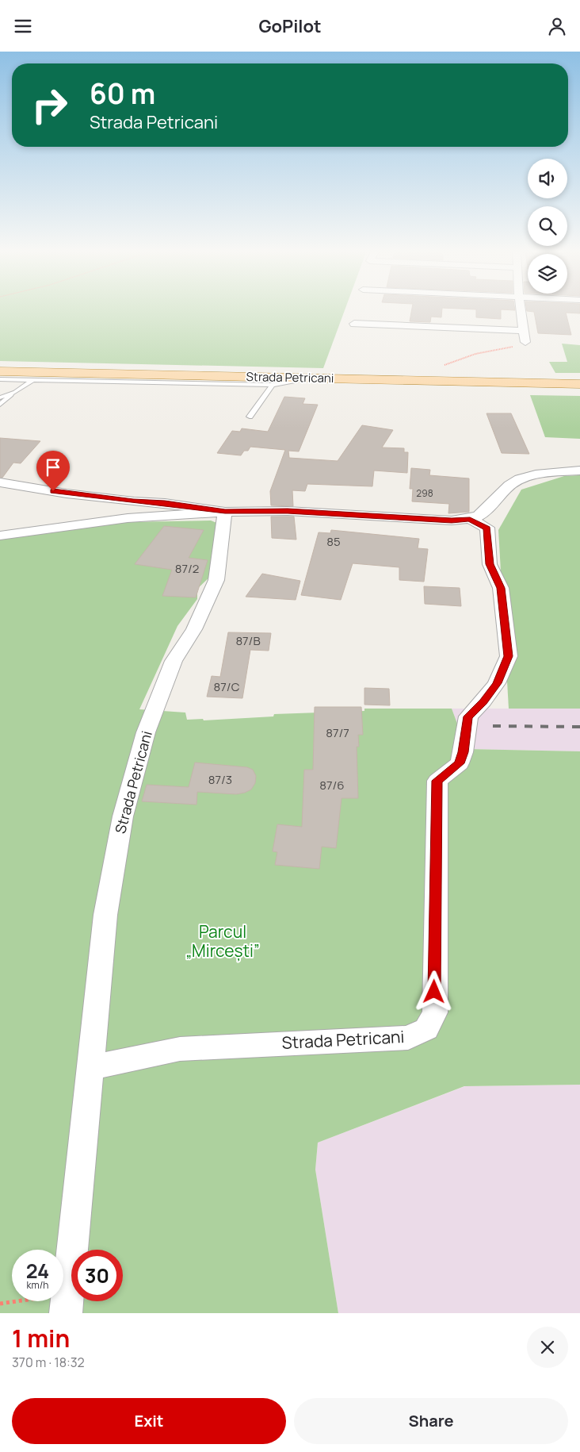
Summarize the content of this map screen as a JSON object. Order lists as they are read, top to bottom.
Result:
{
  "streets": {
    "main road": ["Strada Petricani"]
  },
  "parks": ["Parcul „Mircești”"],
  "house_numbers": [
    "298",
    "85",
    "87/2",
    "87/B",
    "87/C",
    "87/7",
    "87/3",
    "87/6"
  ],
  "page": {
    "header": "GoPilot",
    "turn": ["60 m", "Strada Petricani"],
    "speed": "24 km/h",
    "limit": "30",
    "heading": ["1 min", "370 m · 18:32"],
    "buttons": ["Exit", "Share"]
  }
}
